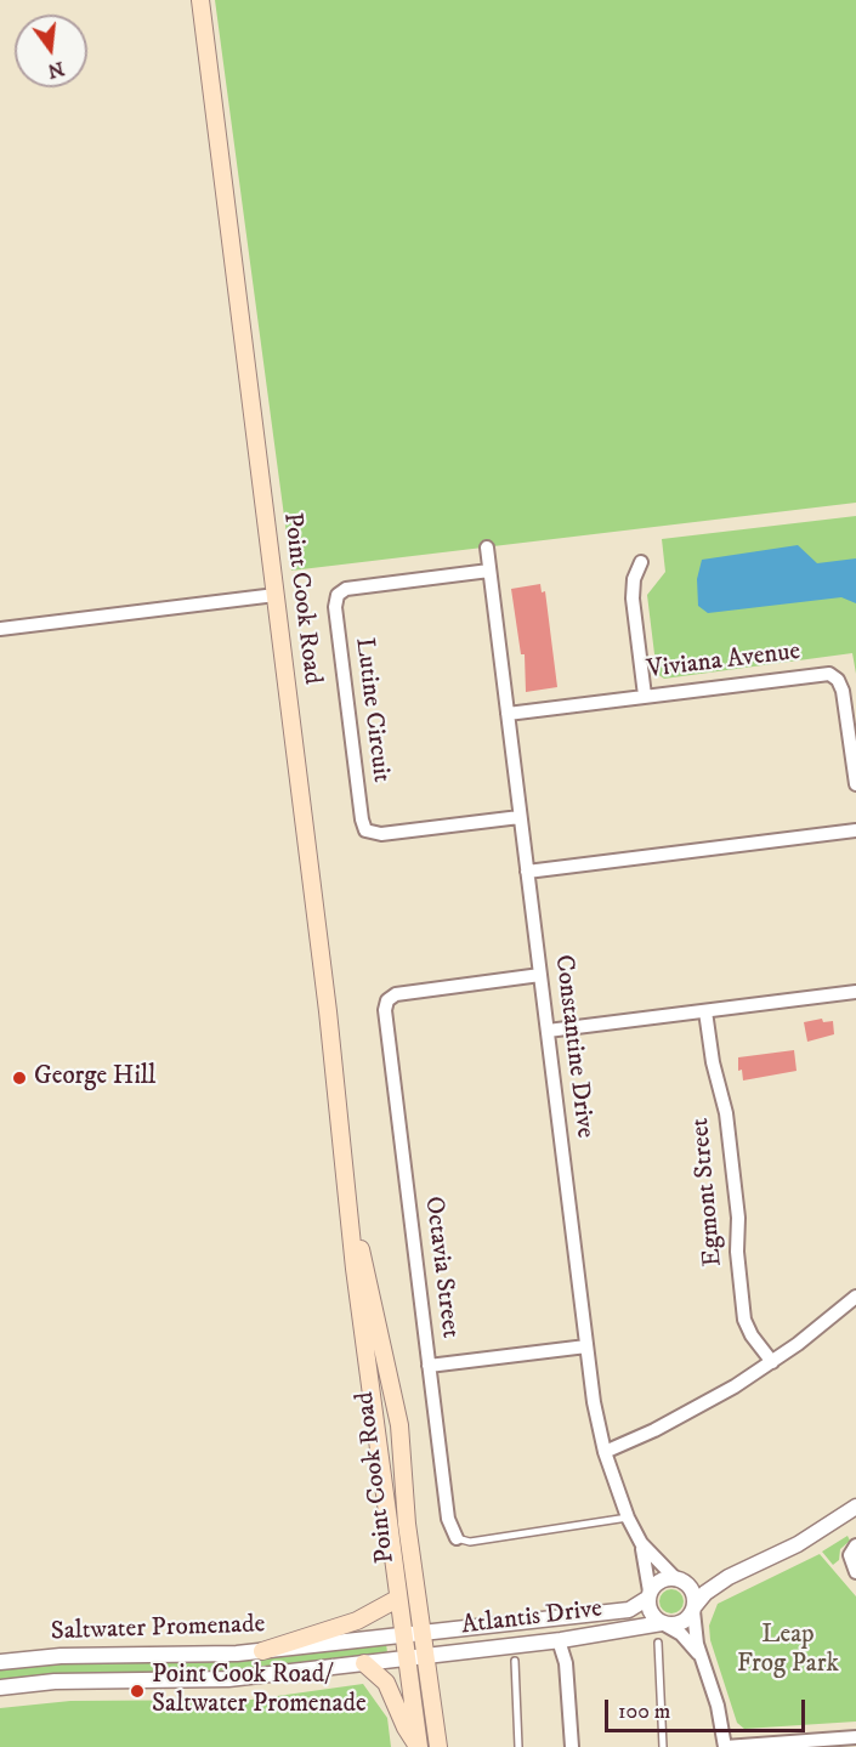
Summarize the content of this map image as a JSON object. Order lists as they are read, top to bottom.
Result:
{
  "streets": {
    "main road": ["Point Cook Road"],
    "street": [
      "Viviana Avenue",
      "Lutine Circuit",
      "Constantine Drive",
      "Egmont Street",
      "Octavia Street",
      "Atlantis Drive",
      "Saltwater Promenade"
    ]
  },
  "crossings": [
    ["Point Cook Road", "Atlantis Drive"],
    ["Point Cook Road", "Saltwater Promenade"],
    ["Viviana Avenue", "Constantine Drive"],
    ["Lutine Circuit", "Constantine Drive"],
    ["Constantine Drive", "Octavia Street"],
    ["Constantine Drive", "Atlantis Drive"],
    ["Atlantis Drive", "Saltwater Promenade"]
  ],
  "parks": ["Leap Frog Park"],
  "places": ["George Hill", "Point Cook Road/ Saltwater Promenade"],
  "scale_bar": "100 m",
  "north": "bottom"
}
